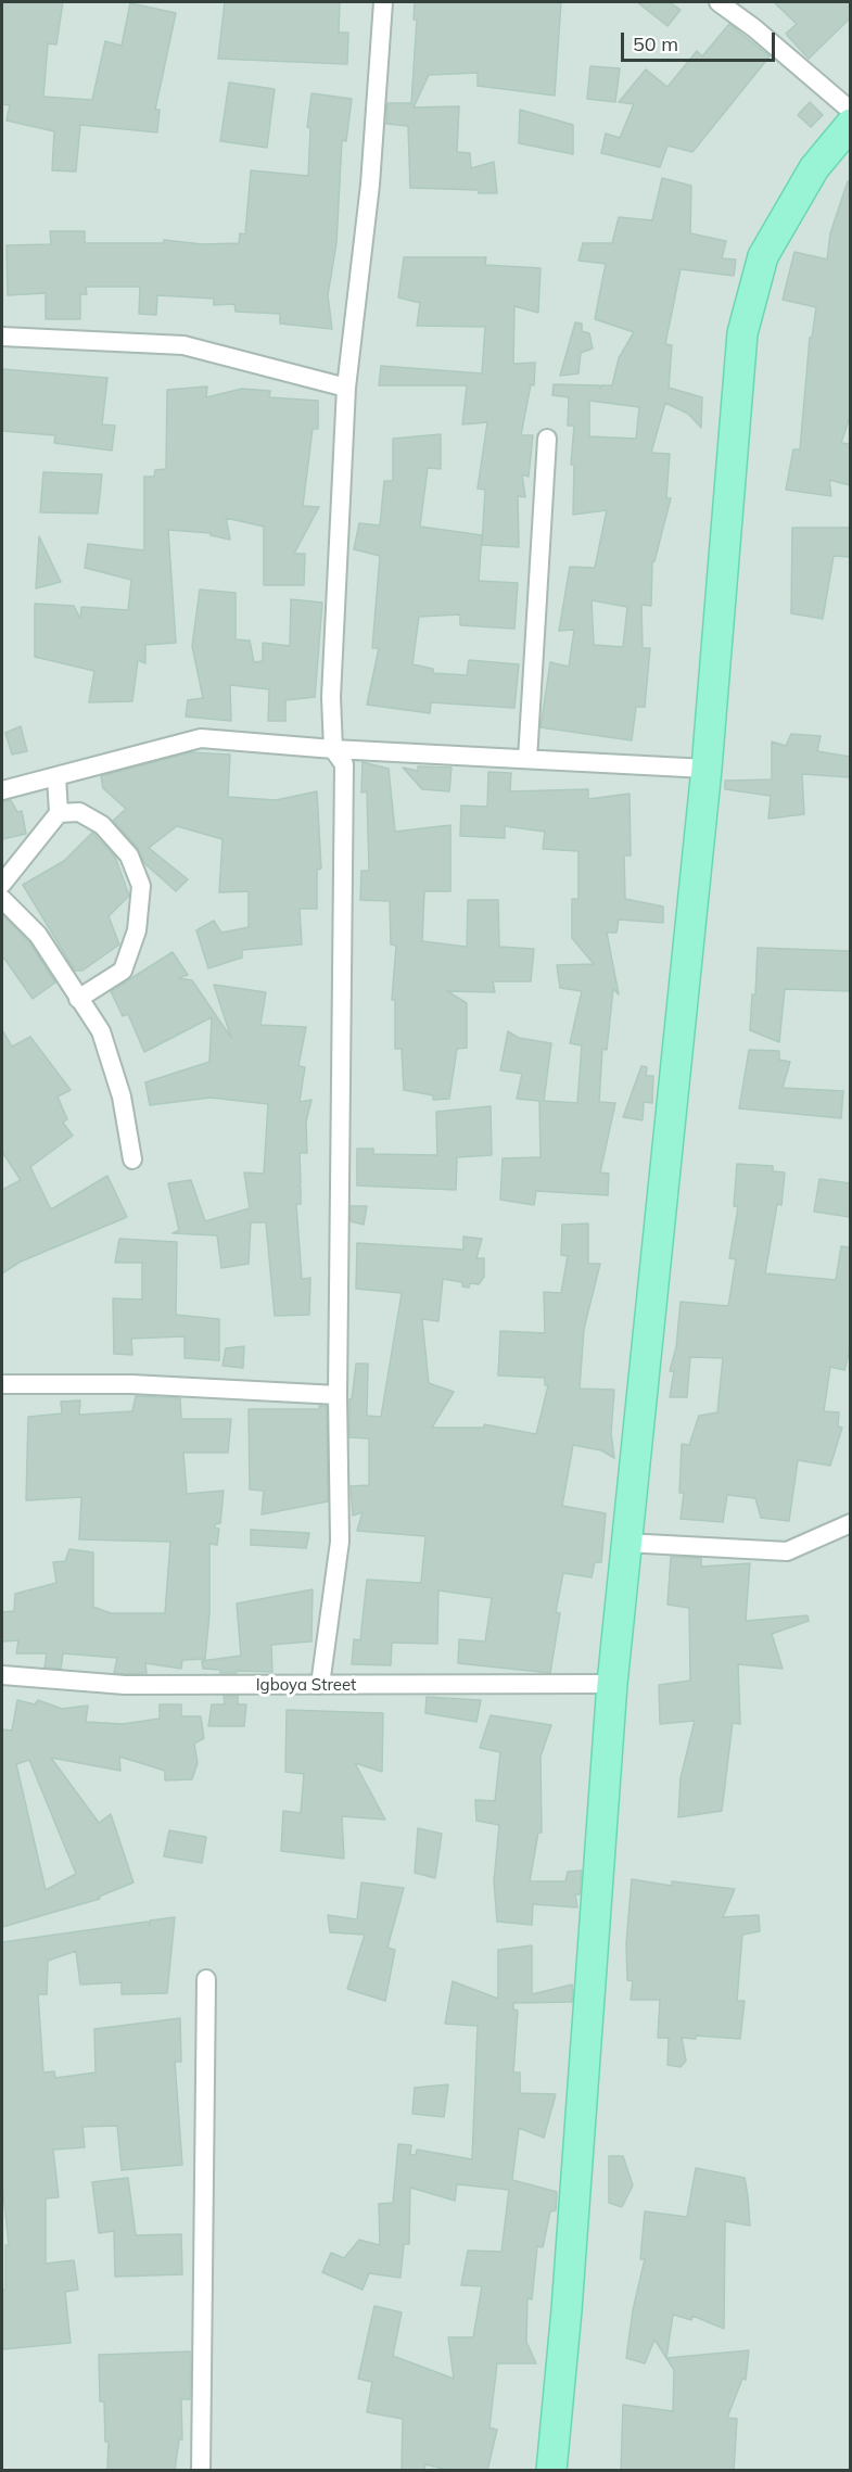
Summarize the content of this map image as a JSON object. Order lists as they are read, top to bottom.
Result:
{
  "streets": {
    "street": ["Igboya Street"]
  },
  "scale_bar": "50 m"
}
